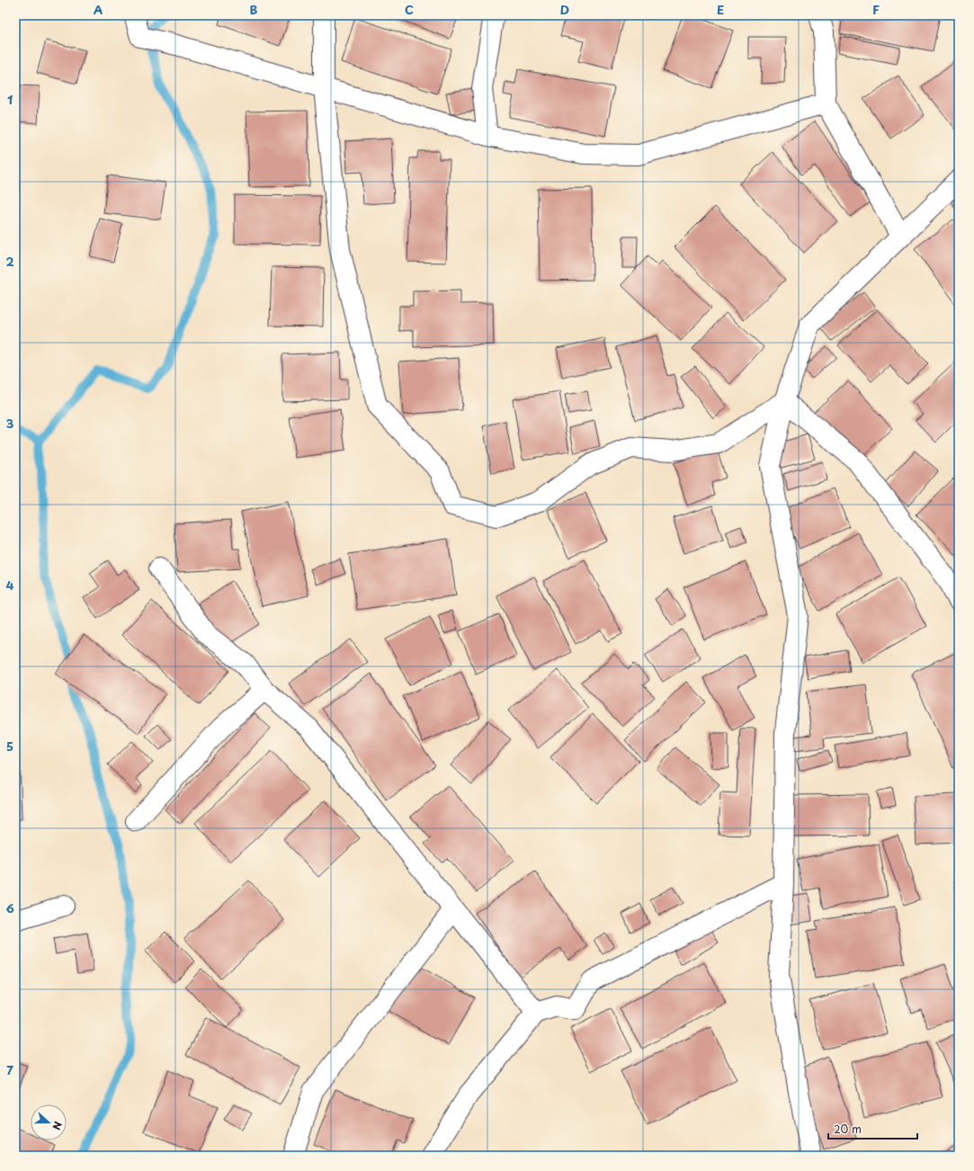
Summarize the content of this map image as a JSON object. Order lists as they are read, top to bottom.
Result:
{
  "scale_bar": "20 m",
  "north": "right",
  "grid": {
    "columns": [
      "A",
      "B",
      "C",
      "D",
      "E",
      "F"
    ],
    "rows": [
      "1",
      "2",
      "3",
      "4",
      "5",
      "6",
      "7"
    ]
  }
}
